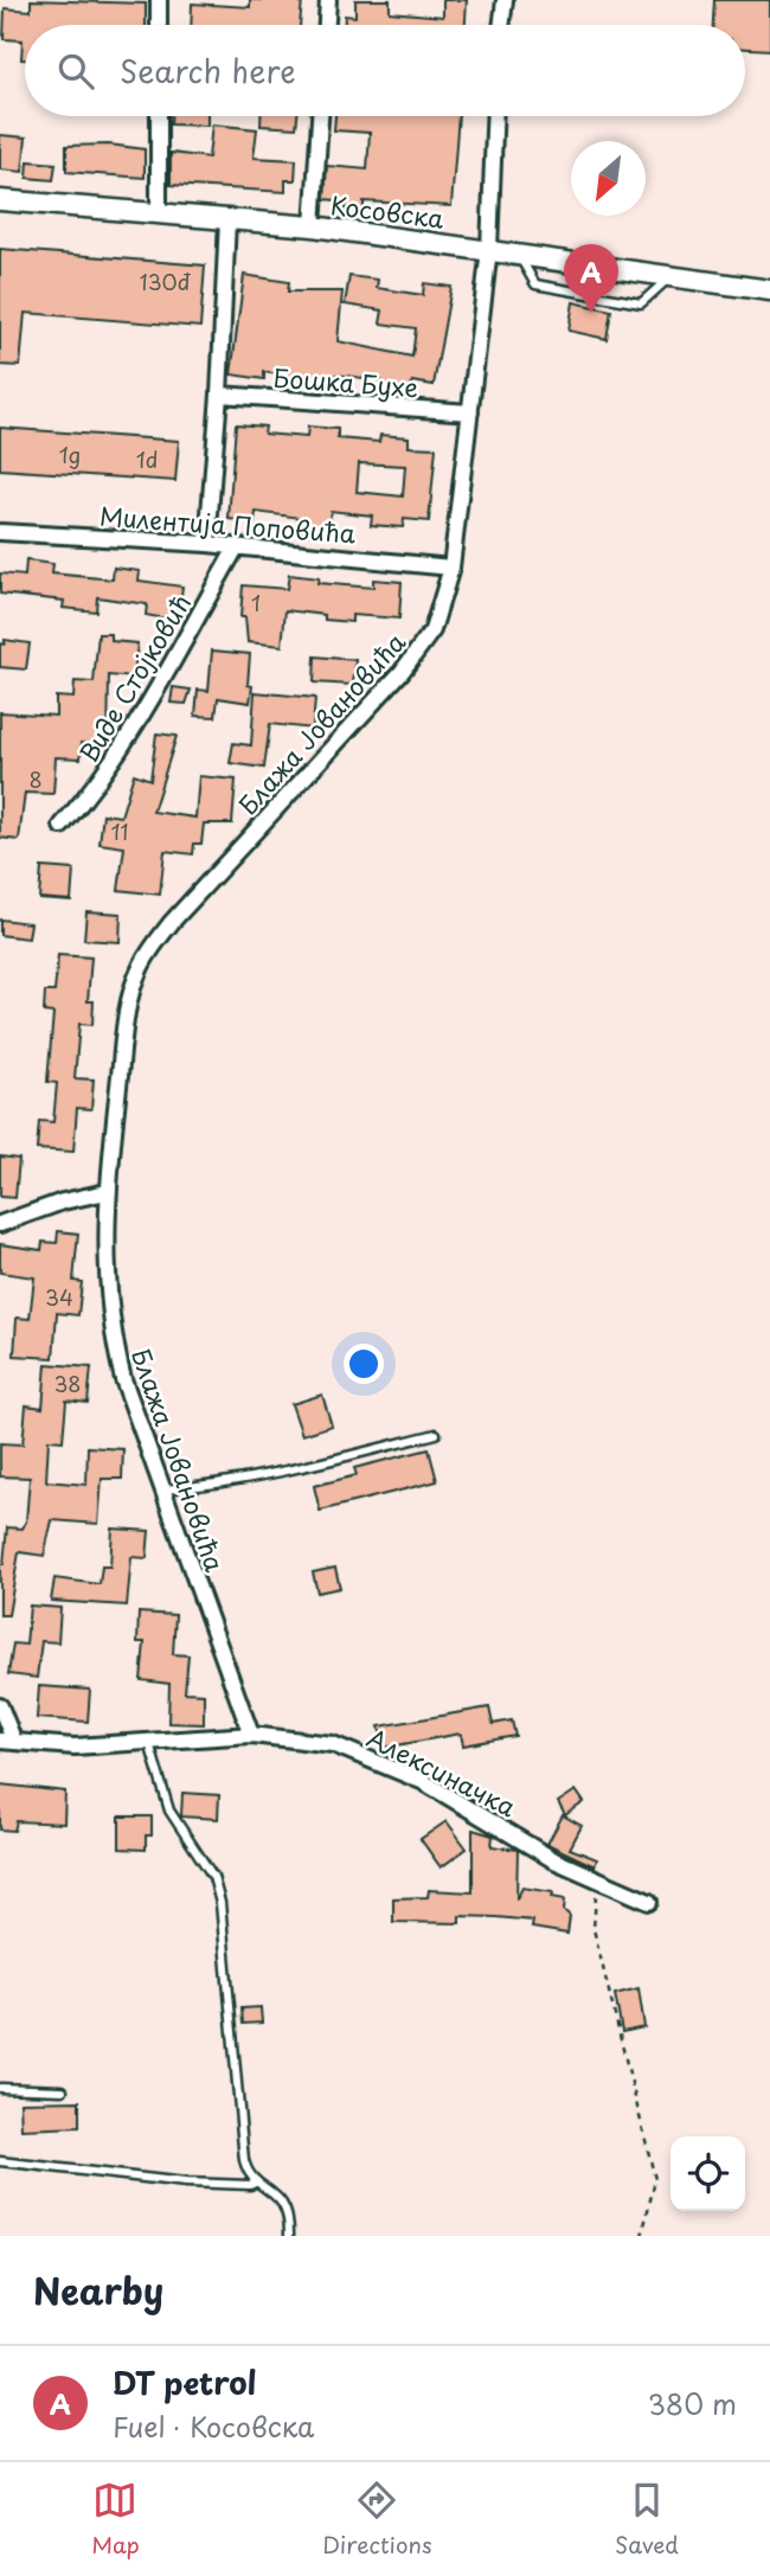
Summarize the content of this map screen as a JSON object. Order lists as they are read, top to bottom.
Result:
{
  "streets": {
    "street": [
      "Косовска",
      "Бошка Бухе",
      "Милентија Поповића",
      "Виде Стојковић",
      "Блажа Јовановића",
      "Алексиначка"
    ]
  },
  "crossings": [
    ["Косовска", "Блажа Јовановића"],
    ["Бошка Бухе", "Блажа Јовановића"],
    ["Милентија Поповића", "Виде Стојковић"],
    ["Милентија Поповића", "Блажа Јовановића"],
    ["Блажа Јовановића", "Алексиначка"]
  ],
  "house_numbers": [
    "130đ",
    "1g",
    "1d",
    "1",
    "8",
    "11",
    "34",
    "38"
  ],
  "north": "bottom left",
  "page": {
    "search": "Search here",
    "pins": "A",
    "heading": "Nearby",
    "list": [
      {
        "mark": "A",
        "name": "DT petrol",
        "note": "Fuel · Косовска",
        "value": "380 m"
      }
    ],
    "nav": ["Map", "Directions", "Saved"]
  }
}
